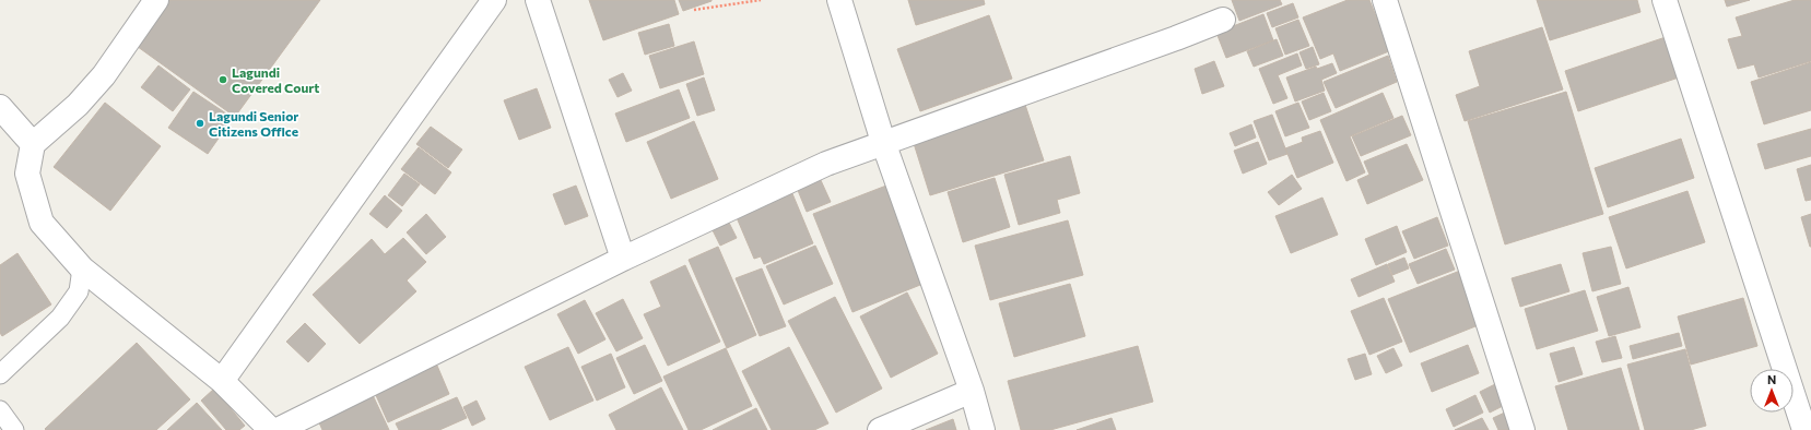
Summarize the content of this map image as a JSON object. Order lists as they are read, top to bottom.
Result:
{
  "places": ["Lagundi Covered Court", "Lagundi Senior Citizens Office"],
  "north": "top"
}
